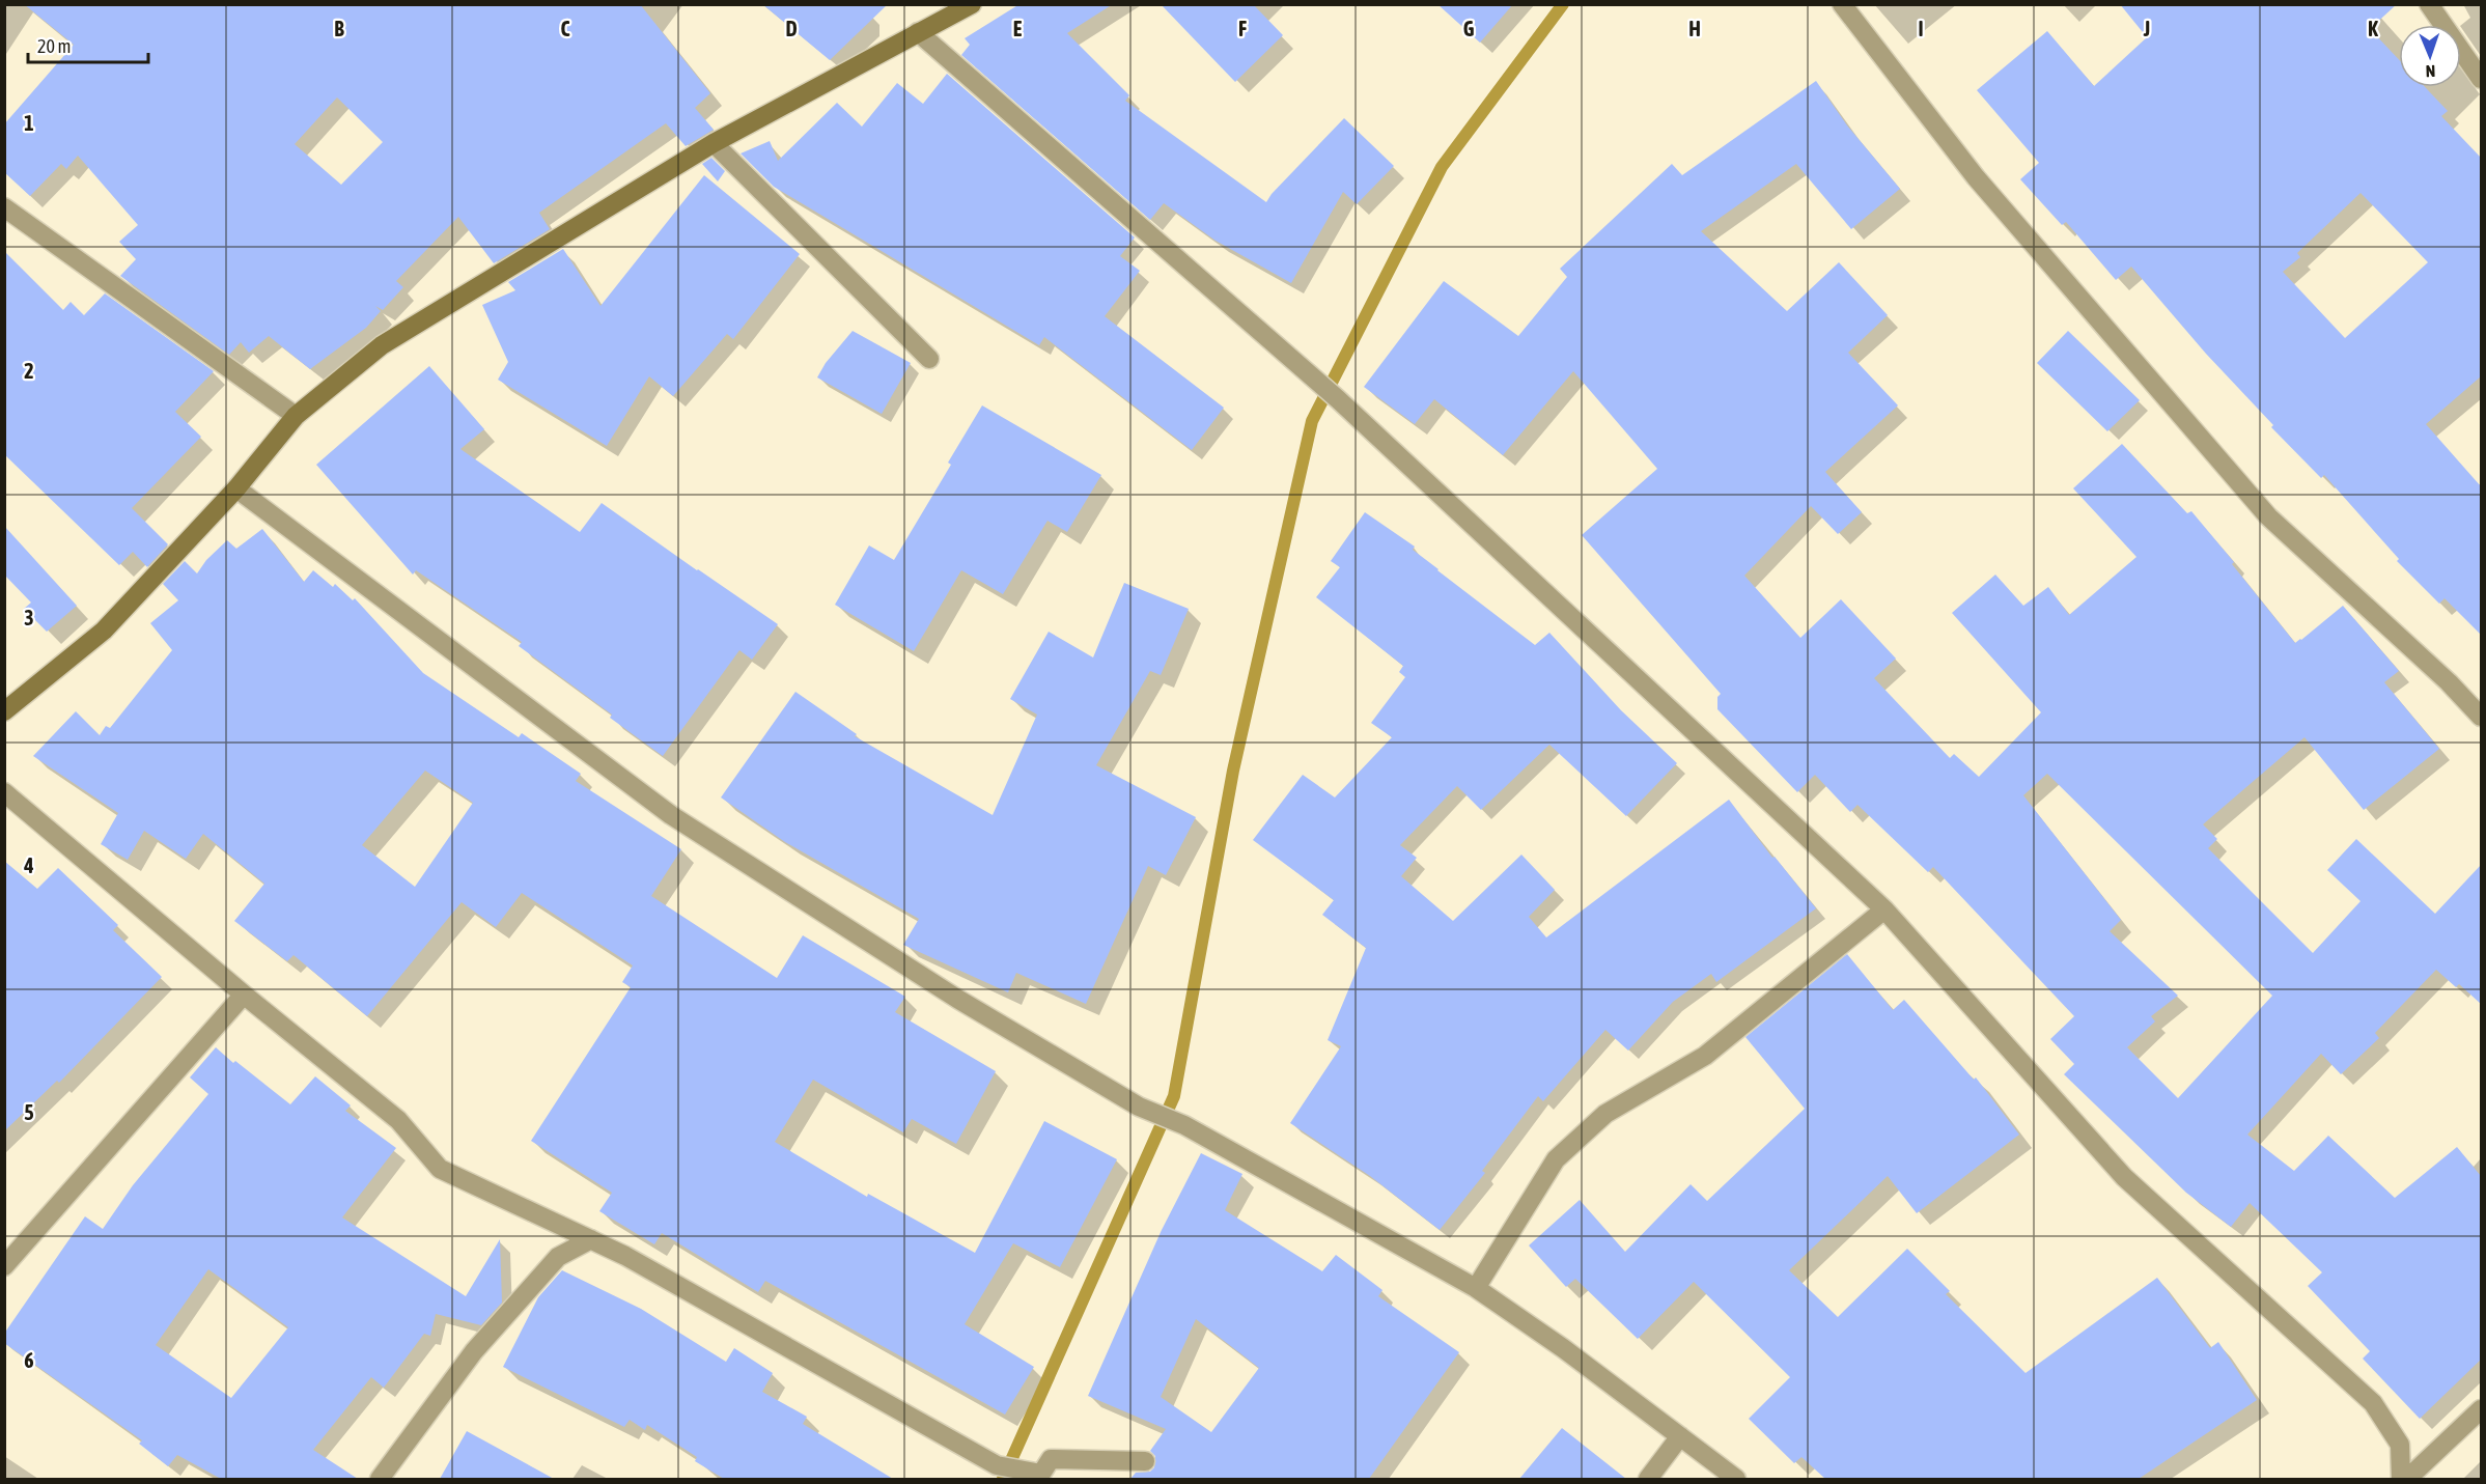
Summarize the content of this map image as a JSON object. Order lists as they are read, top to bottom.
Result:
{
  "scale_bar": "20 m",
  "north": "bottom",
  "grid": {
    "columns": [
      "B",
      "C",
      "D",
      "E",
      "F",
      "G",
      "H",
      "I",
      "J",
      "K"
    ],
    "rows": [
      "1",
      "2",
      "3",
      "4",
      "5",
      "6"
    ]
  }
}
